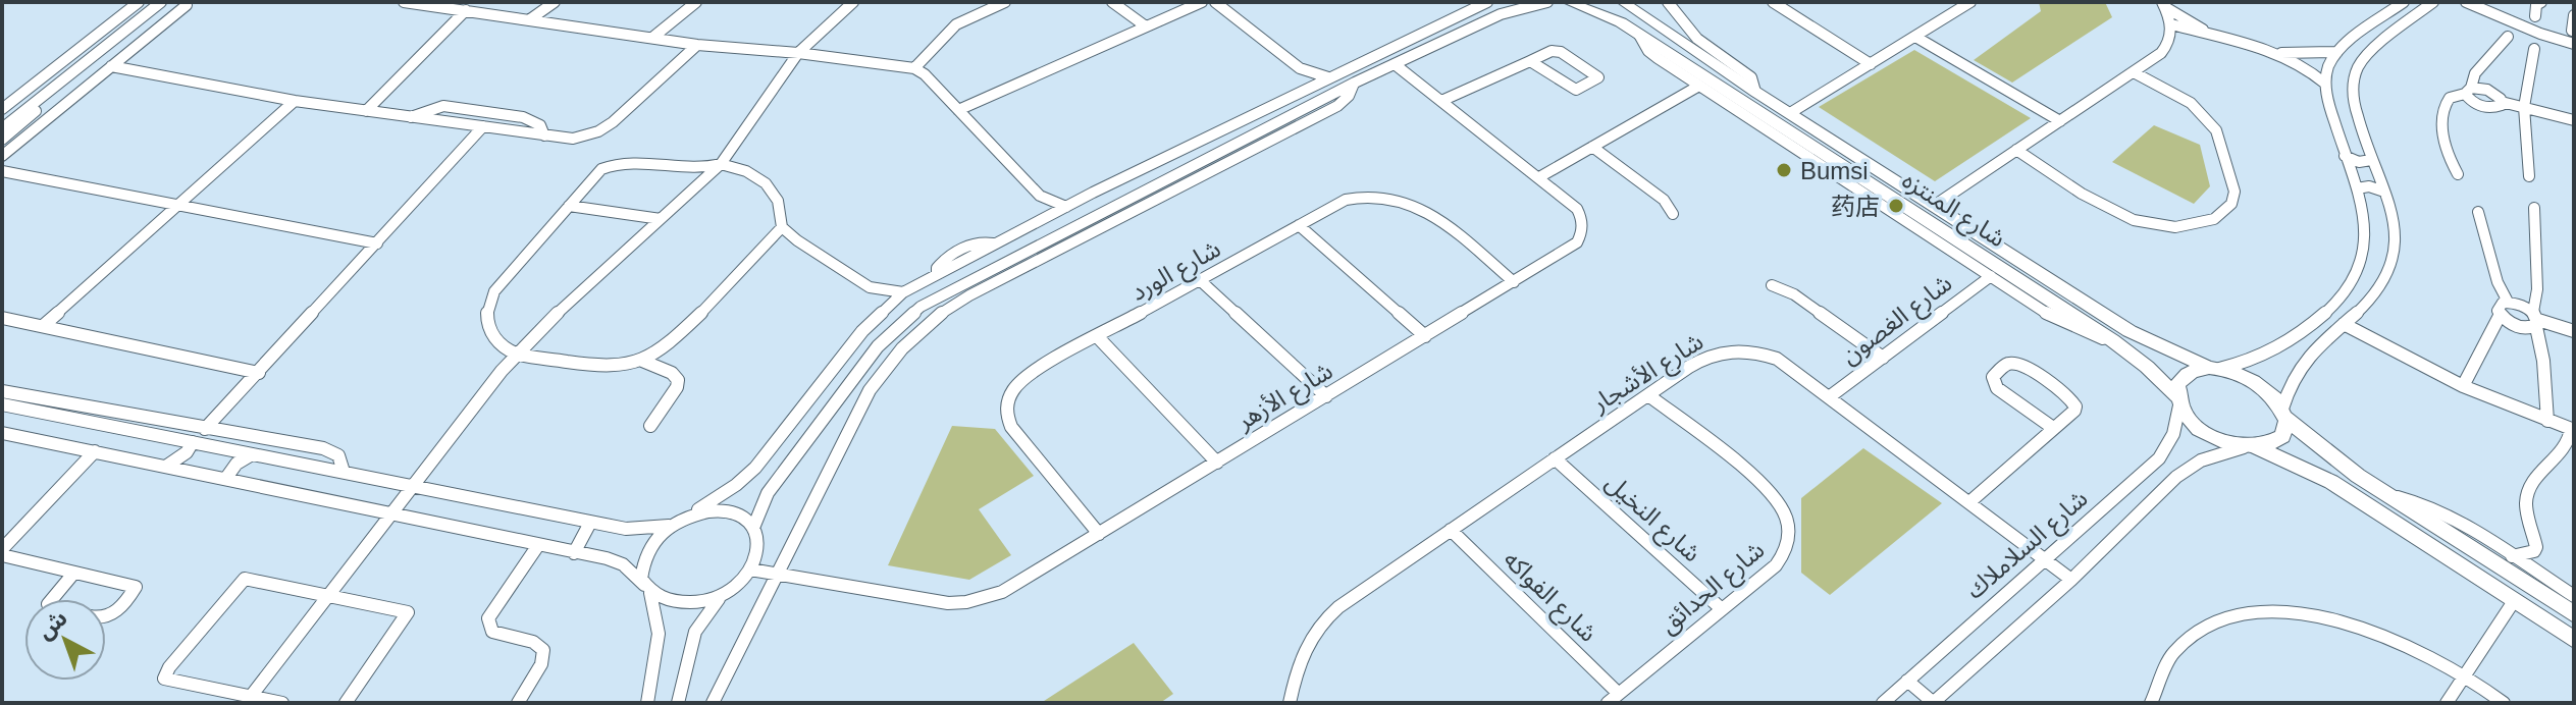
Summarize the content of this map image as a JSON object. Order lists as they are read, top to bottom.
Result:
{
  "streets": {
    "street": [
      "شارع المنتزه",
      "شارع الورد",
      "شارع الغصون",
      "شارع الأشجار",
      "شارع الأزهر",
      "شارع النخيل",
      "شارع السلاملاك",
      "شارع الحدائق",
      "شارع الفواكه"
    ]
  },
  "crossings": [
    ["شارع المنتزه", "شارع السلاملاك"],
    ["شارع الورد", "شارع الأزهر"],
    ["شارع الغصون", "شارع الأشجار"],
    ["شارع الأشجار", "شارع النخيل"],
    ["شارع الأشجار", "شارع السلاملاك"],
    ["شارع الأشجار", "شارع الحدائق"],
    ["شارع الأشجار", "شارع الفواكه"],
    ["شارع النخيل", "شارع الحدائق"],
    ["شارع الحدائق", "شارع الفواكه"]
  ],
  "places": ["Bumsi", "药店"],
  "north": "top left"
}
